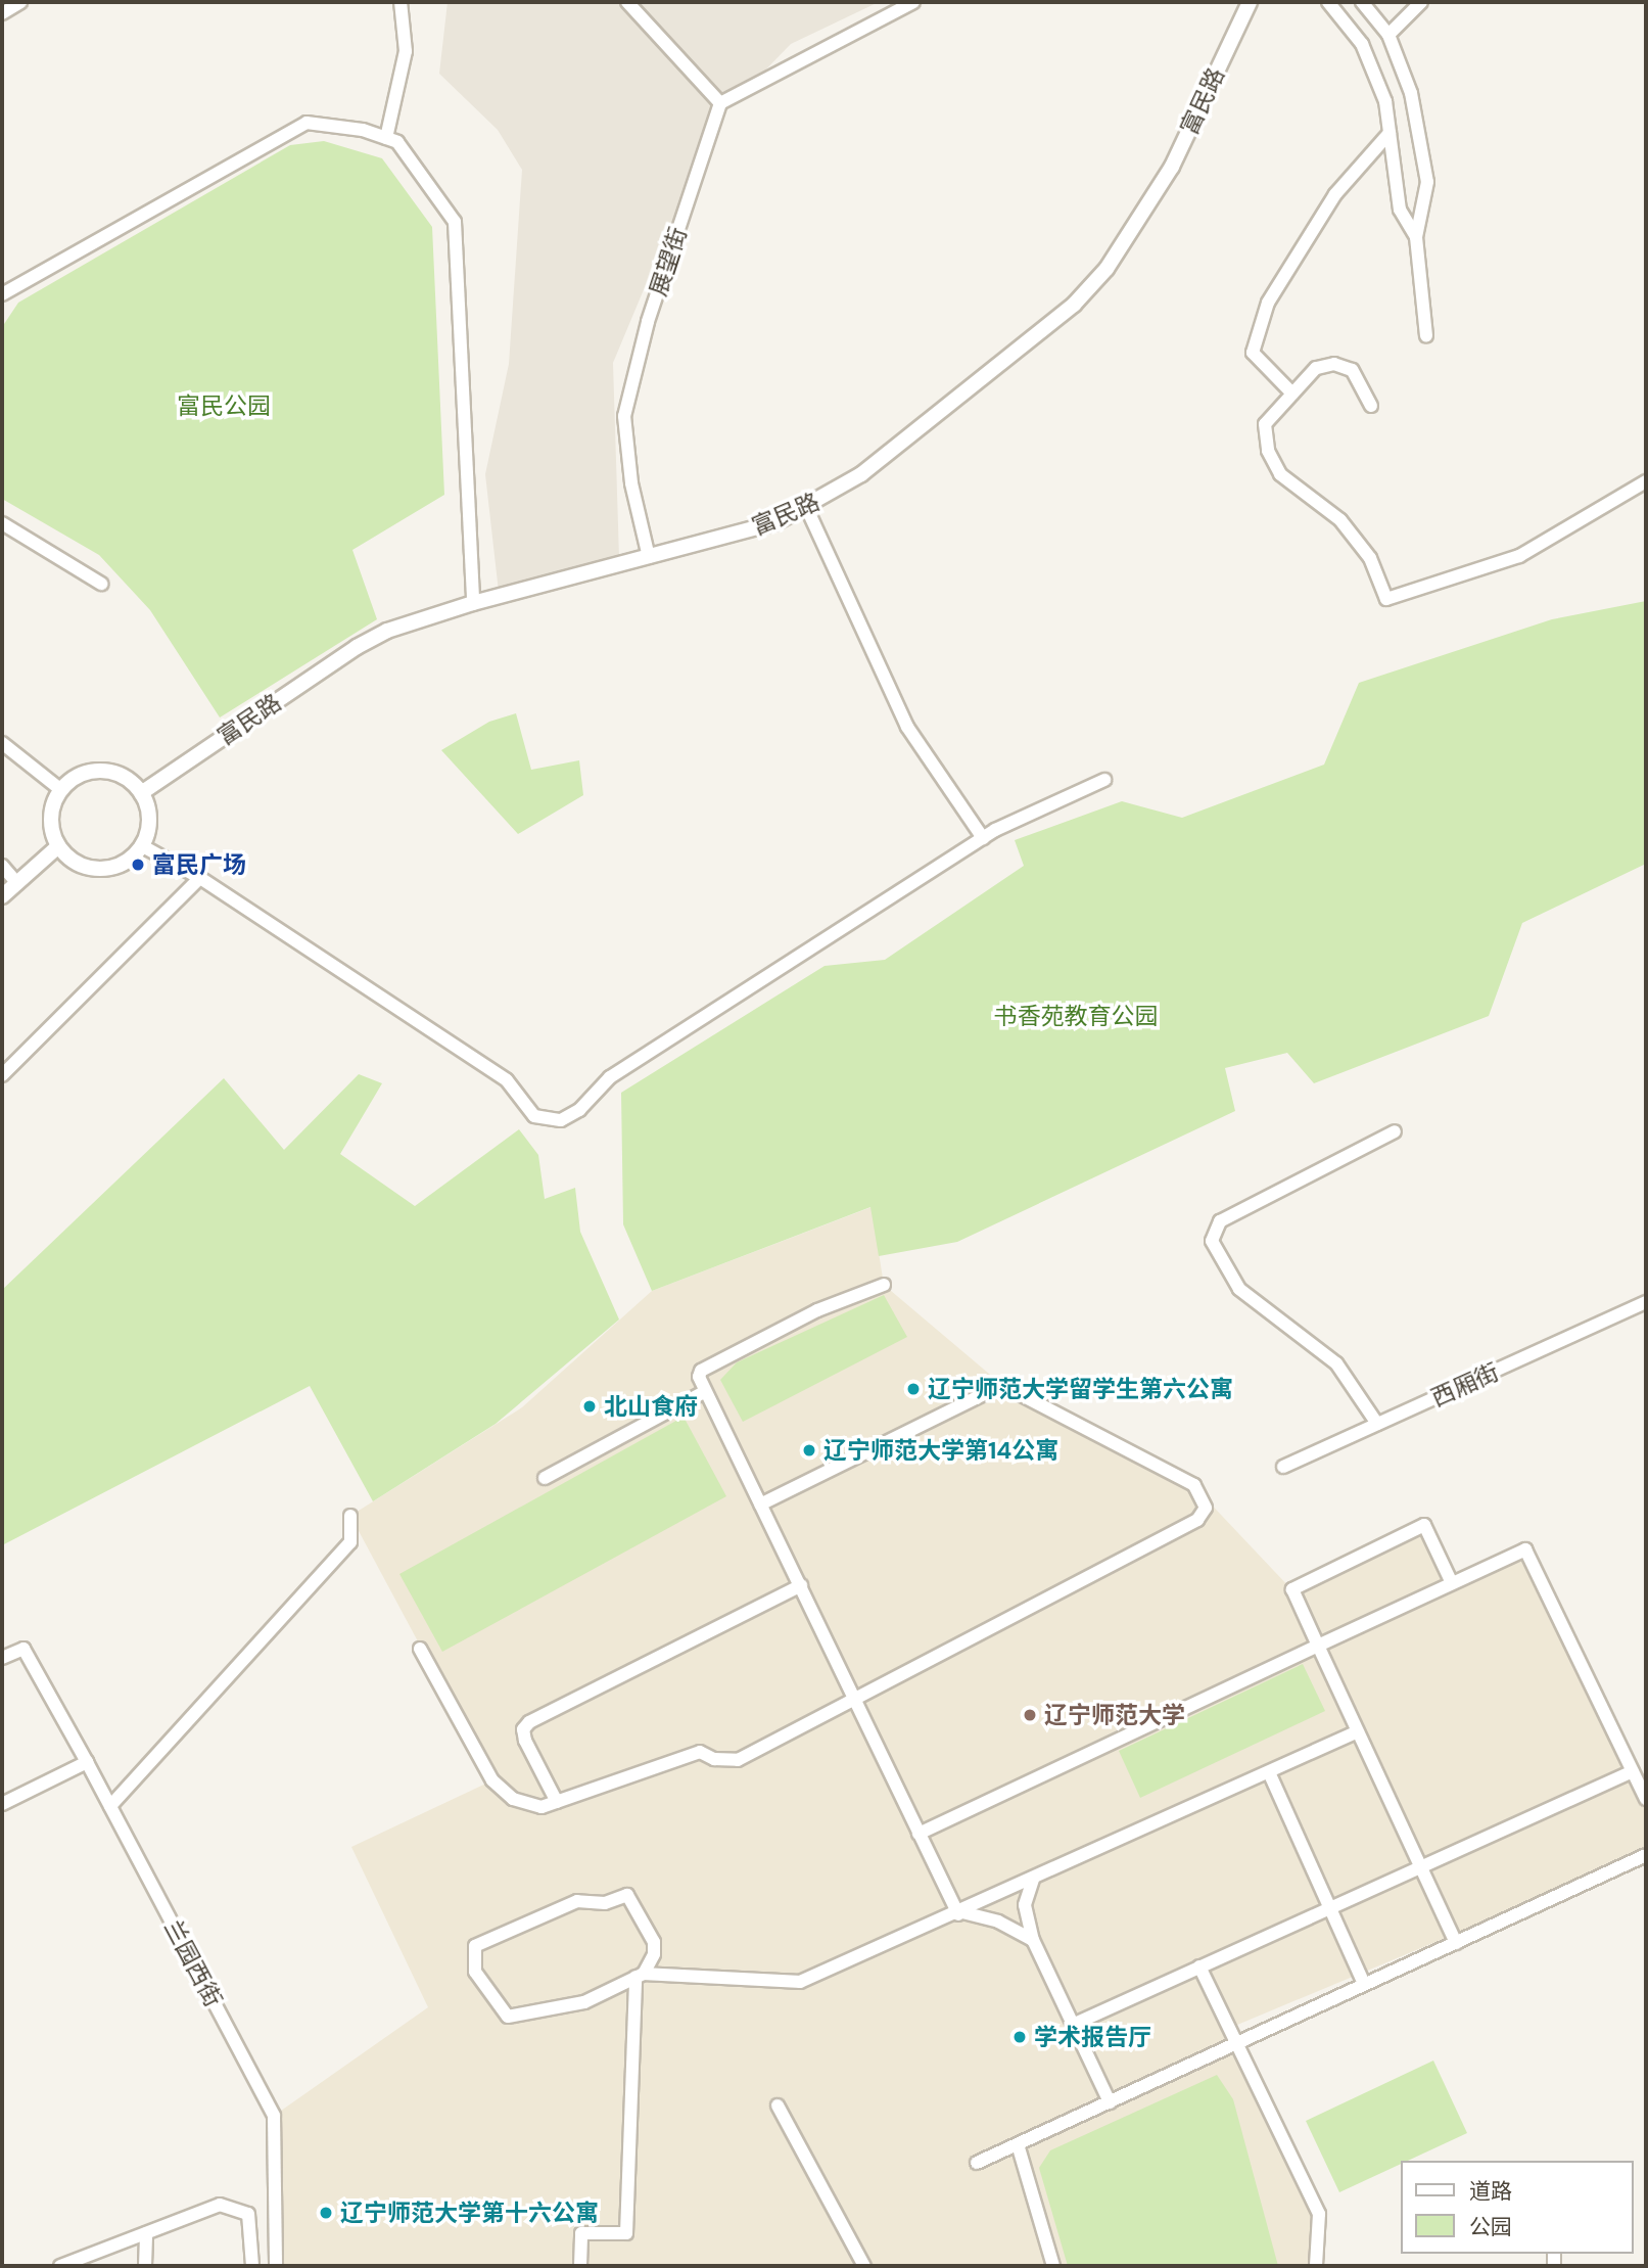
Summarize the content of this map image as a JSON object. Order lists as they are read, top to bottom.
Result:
{
  "streets": {
    "street": [
      "富民路",
      "展望街",
      "西厢街",
      "兰园西街"
    ]
  },
  "crossings": [
    ["富民路", "展望街"]
  ],
  "parks": ["富民公园", "书香苑教育公园"],
  "places": [
    "富民广场",
    "辽宁师范大学留学生第六公寓",
    "北山食府",
    "辽宁师范大学第14公寓",
    "辽宁师范大学",
    "学术报告厅",
    "辽宁师范大学第十六公寓"
  ],
  "legend": ["道路", "公园"]
}
